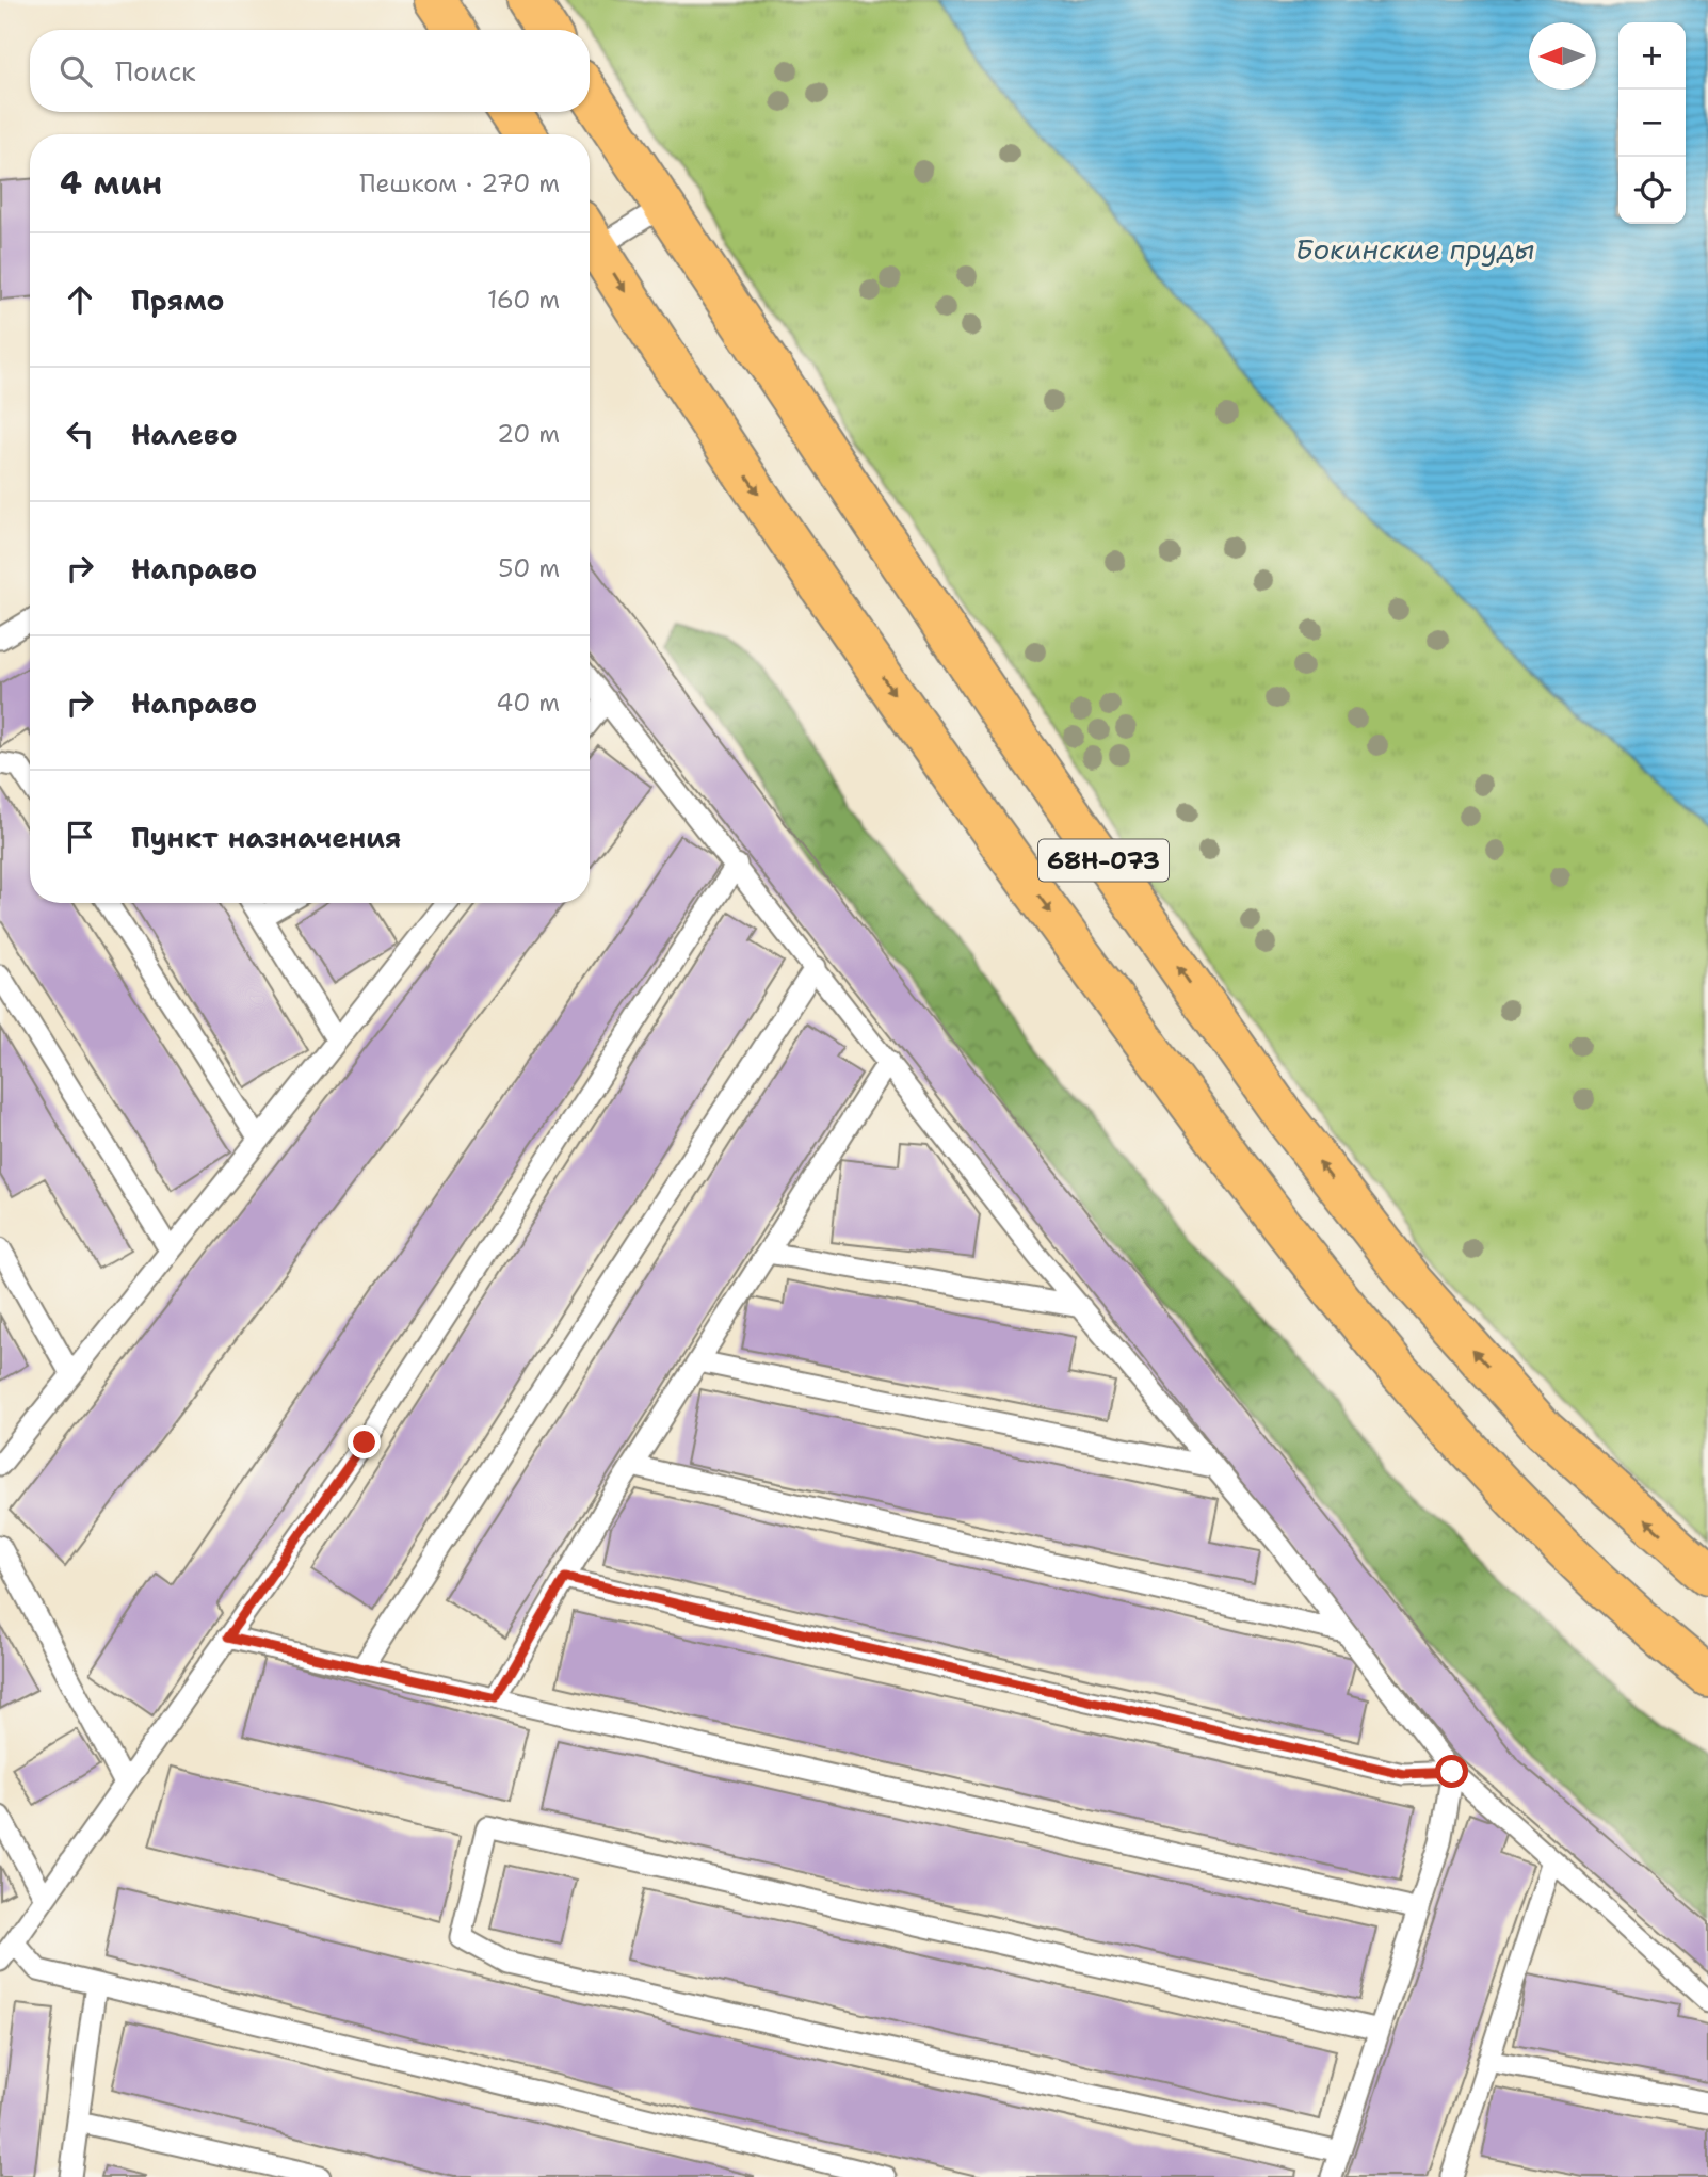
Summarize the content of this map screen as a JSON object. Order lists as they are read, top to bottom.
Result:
{
  "streets": {
    "main road": ["68Н-073"]
  },
  "water": ["Бокинские пруды"],
  "north": "left",
  "page": {
    "map_buttons": ["+", "−"],
    "search": "Поиск",
    "heading": ["4 мин", "Пешком · 270 m"],
    "list": [
      ["Прямо", "160 m"],
      ["Налево", "20 m"],
      ["Направо", "50 m"],
      ["Направо", "40 m"],
      "Пункт назначения"
    ]
  }
}
